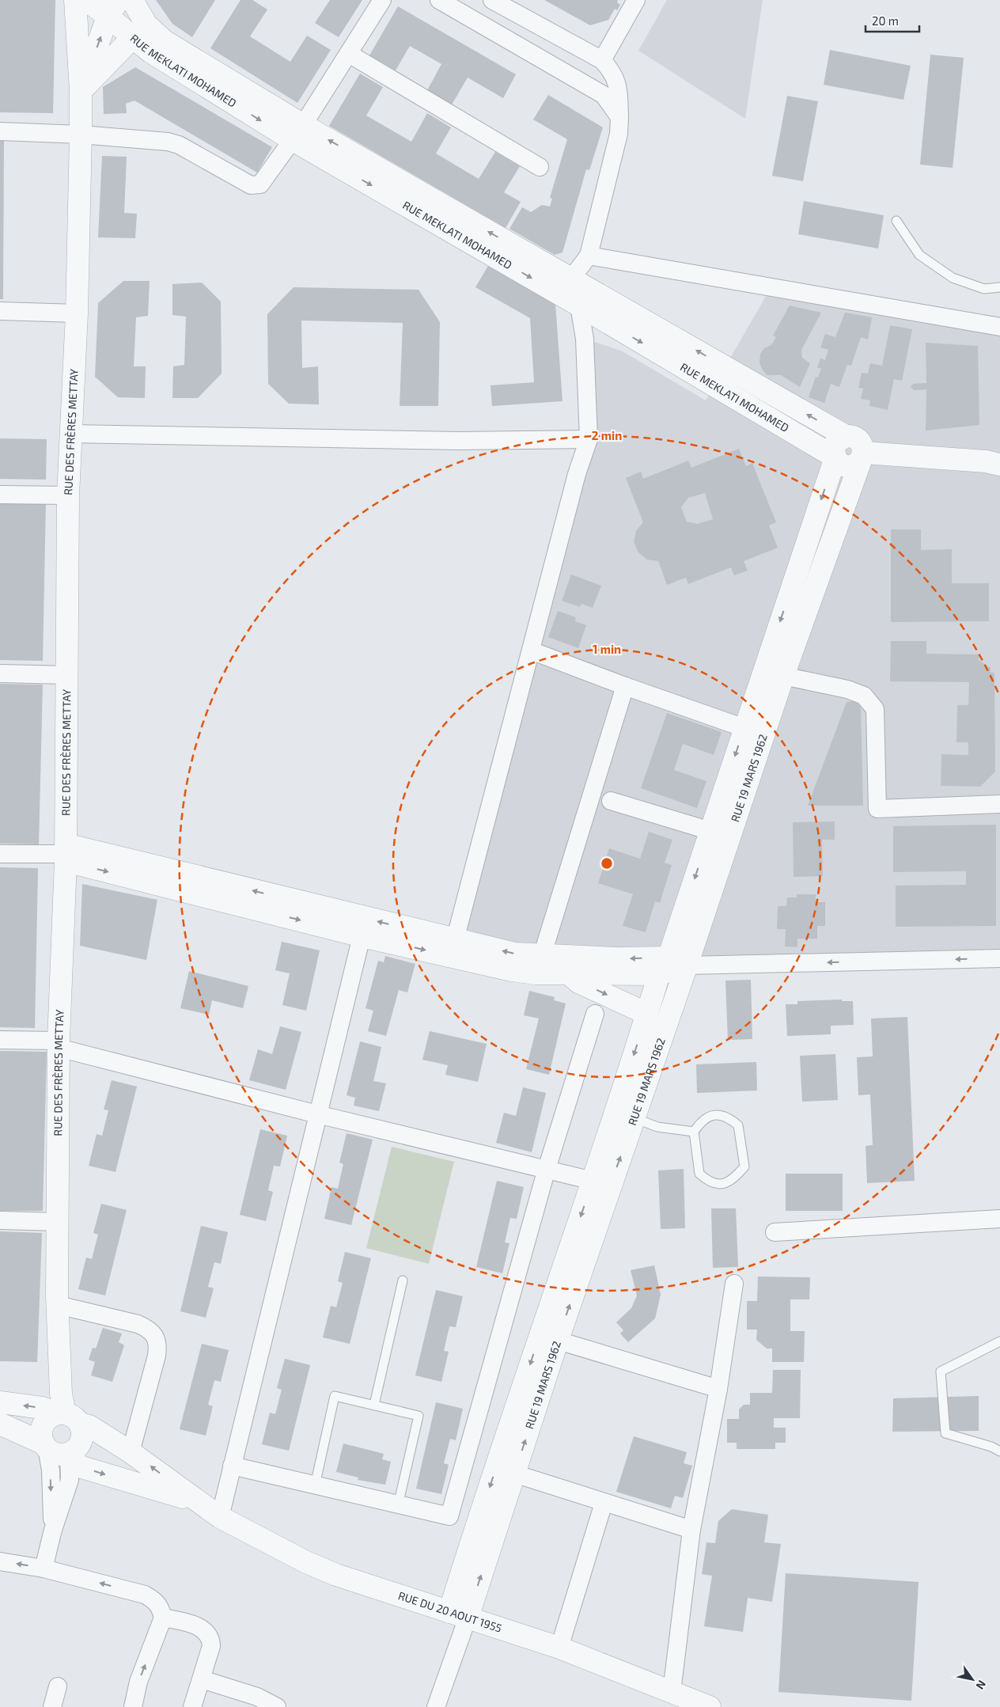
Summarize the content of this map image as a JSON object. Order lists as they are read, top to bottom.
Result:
{
  "streets": {
    "street": [
      "RUE MEKLATI MOHAMED",
      "RUE DES FRÈRES METTAY",
      "RUE 19 MARS 1962",
      "RUE DU 20 AOUT 1955"
    ]
  },
  "crossings": [
    ["RUE MEKLATI MOHAMED", "RUE DES FRÈRES METTAY"],
    ["RUE MEKLATI MOHAMED", "RUE 19 MARS 1962"],
    ["RUE DES FRÈRES METTAY", "RUE DU 20 AOUT 1955"],
    ["RUE 19 MARS 1962", "RUE DU 20 AOUT 1955"]
  ],
  "scale_bar": "20 m",
  "north": "bottom right",
  "rings": ["2 min", "1 min"]
}
